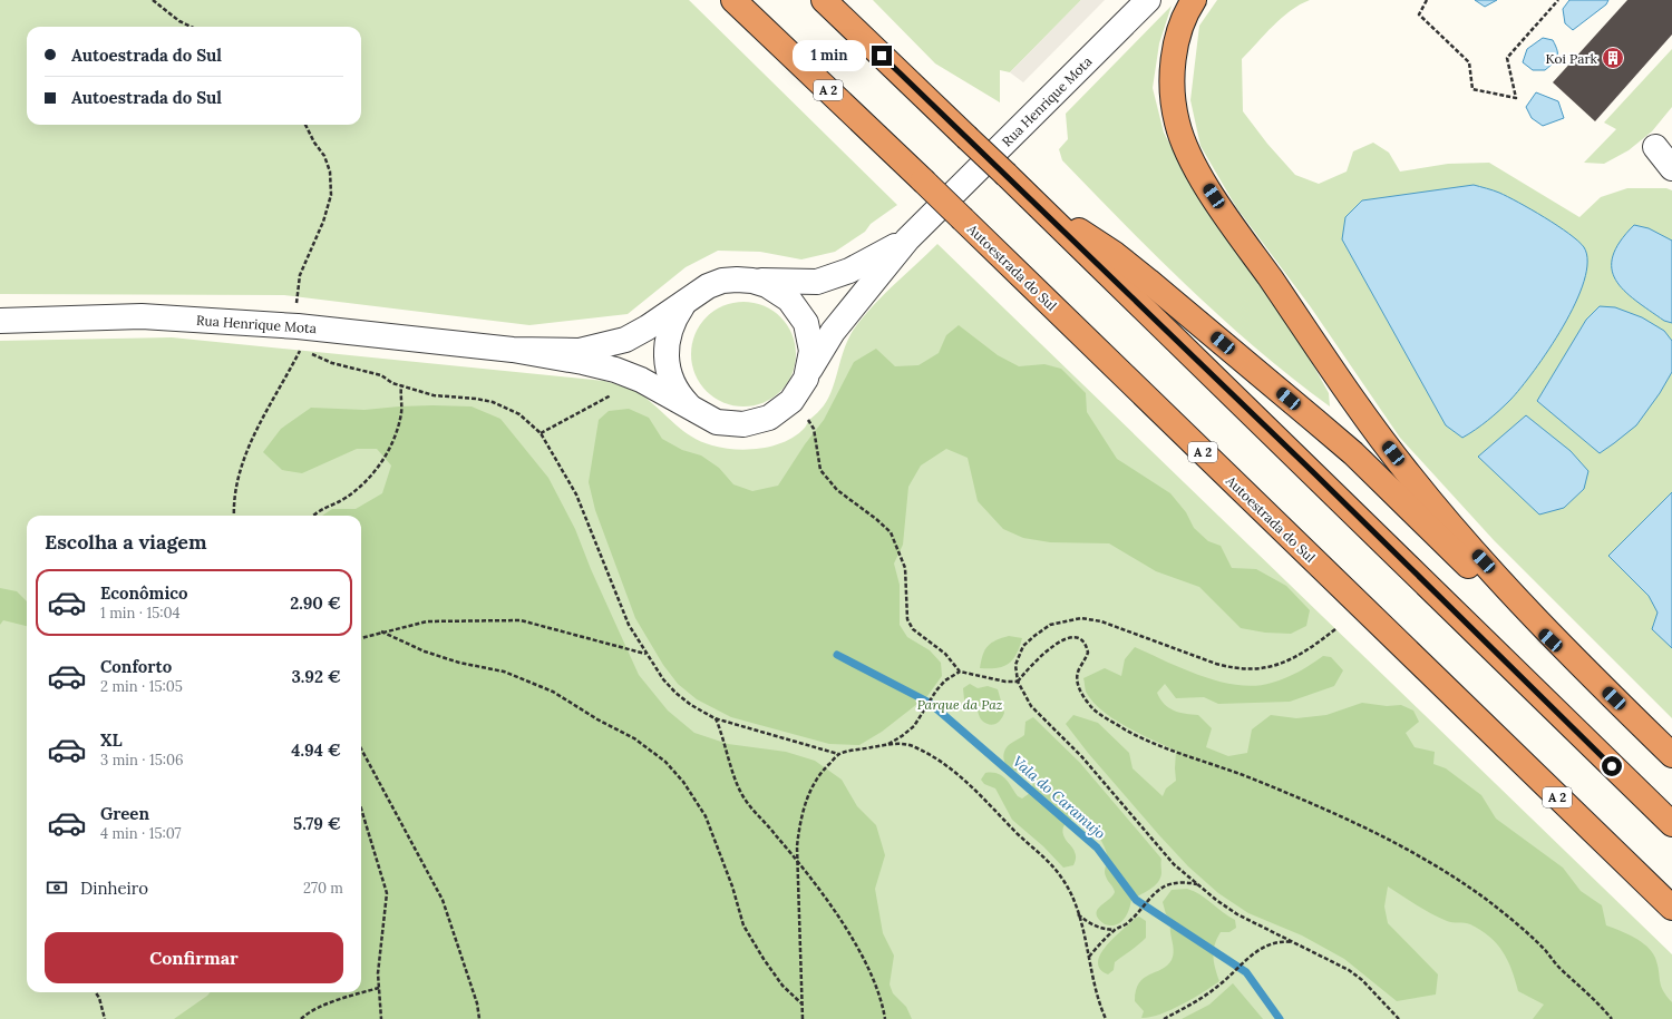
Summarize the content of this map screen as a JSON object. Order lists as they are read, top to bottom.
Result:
{
  "streets": {
    "highway": ["A 2", "Autoestrada do Sul"],
    "street": ["Rua Henrique Mota"]
  },
  "water": ["Vala do Caramujo"],
  "parks": ["Parque da Paz"],
  "places": {
    "building": ["Koi Park"]
  },
  "page": {
    "banner": ["Autoestrada do Sul", "Autoestrada do Sul"],
    "bubble": "1 min",
    "heading": "Escolha a viagem",
    "list": [
      {
        "name": "Econômico",
        "note": "1 min · 15:04",
        "value": "2.90 €"
      },
      {
        "name": "Conforto",
        "note": "2 min · 15:05",
        "value": "3.92 €"
      },
      {
        "name": "XL",
        "note": "3 min · 15:06",
        "value": "4.94 €"
      },
      {
        "name": "Green",
        "note": "4 min · 15:07",
        "value": "5.79 €"
      }
    ],
    "pay": ["Dinheiro", "270 m"],
    "buttons": "Confirmar"
  }
}
